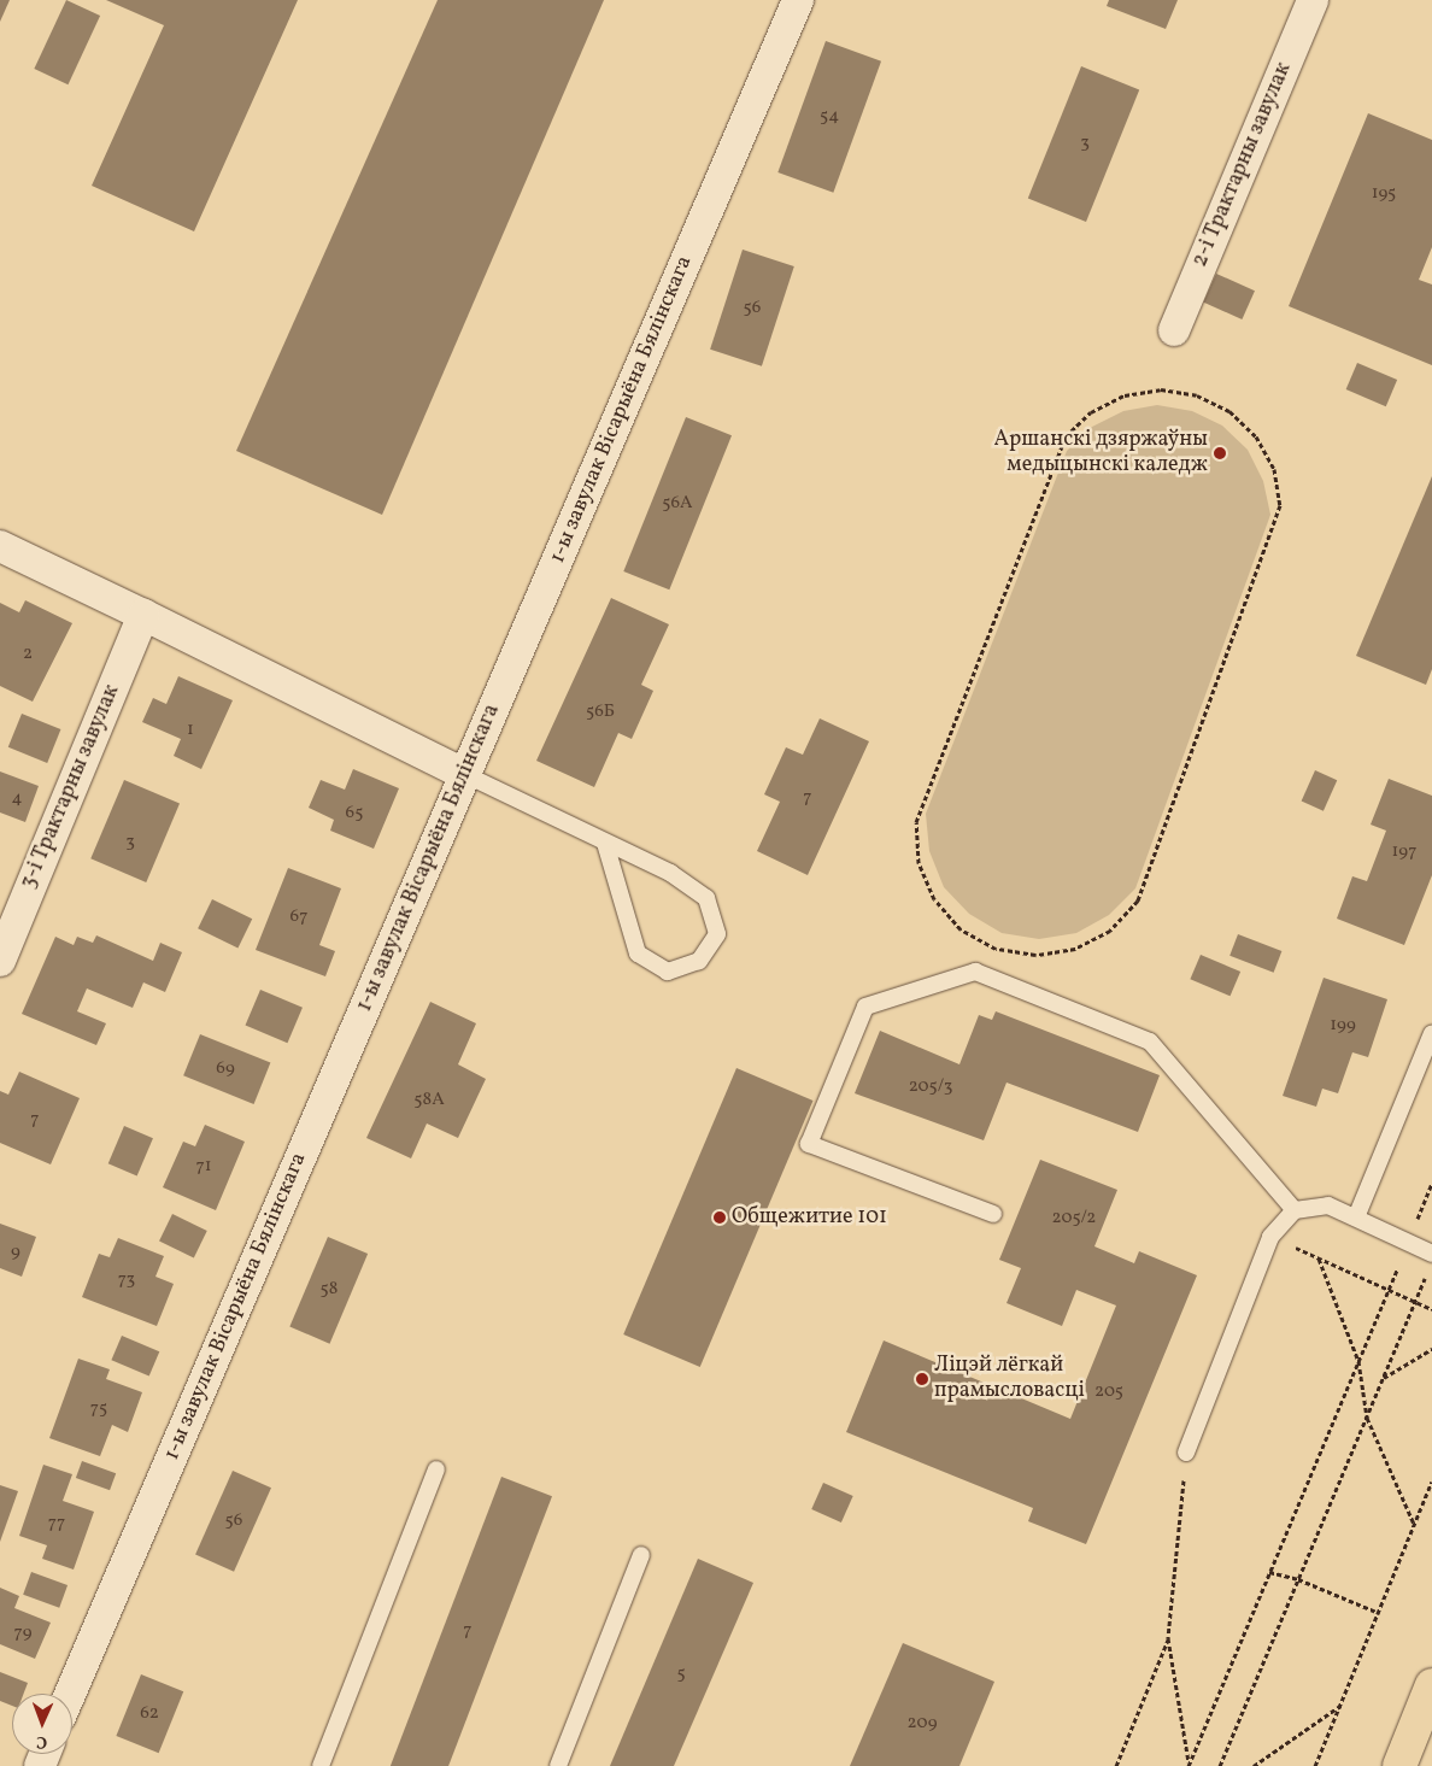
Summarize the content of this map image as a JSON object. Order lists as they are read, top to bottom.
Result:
{
  "streets": {
    "street": ["2-і Трактарны завулак", "1-ы завулак Вісарыёна Бялінскага", "3-і Трактарны завулак"]
  },
  "places": ["Аршанскі дзяржаўны медыцынскі каледж", "Общежитие 101", "Ліцэй лёгкай прамысловасці"],
  "house_numbers": [
    "54",
    "3",
    "195",
    "56",
    "56А",
    "2",
    "56Б",
    "1",
    "7",
    "4",
    "65",
    "3",
    "197",
    "67",
    "199",
    "69",
    "205/3",
    "58А",
    "7",
    "71",
    "205/2",
    "9",
    "73",
    "58",
    "205",
    "75",
    "56",
    "77",
    "7",
    "79",
    "5",
    "62",
    "209"
  ],
  "north": "bottom"
}
